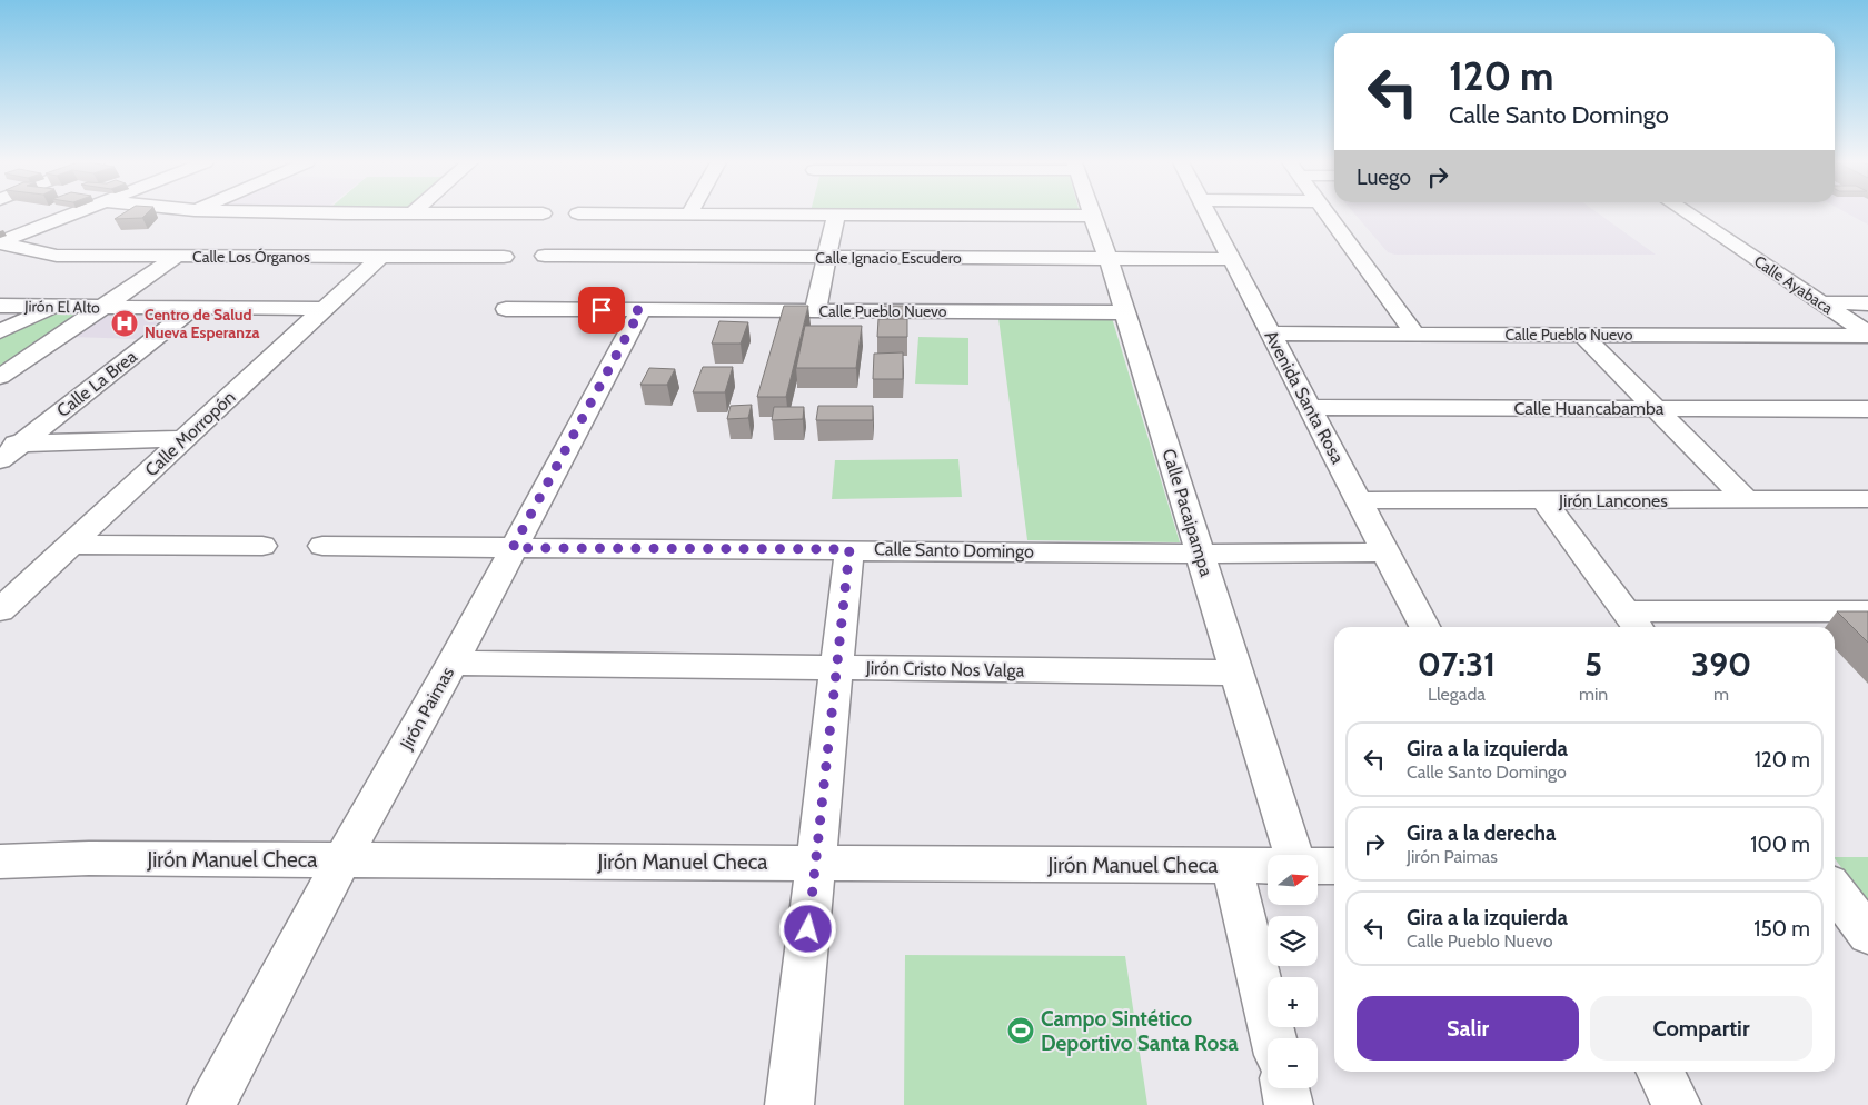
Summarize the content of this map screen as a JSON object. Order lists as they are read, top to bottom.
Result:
{
  "streets": {
    "street": [
      "Calle Los Órganos",
      "Calle Ignacio Escudero",
      "Calle Ayabaca",
      "Jirón El Alto",
      "Calle Pueblo Nuevo",
      "Calle La Brea",
      "Avenida Santa Rosa",
      "Calle Huancabamba",
      "Calle Morropón",
      "Jirón Lancones",
      "Calle Pacaipampa",
      "Calle Santo Domingo",
      "Jirón Cristo Nos Valga",
      "Jirón Paimas",
      "Jirón Manuel Checa"
    ]
  },
  "crossings": [
    ["Calle Los Órganos", "Calle Morropón"],
    ["Calle Ignacio Escudero", "Avenida Santa Rosa"],
    ["Calle Ignacio Escudero", "Calle Pacaipampa"],
    ["Calle Ayabaca", "Calle Pueblo Nuevo"],
    ["Jirón El Alto", "Calle La Brea"],
    ["Jirón El Alto", "Calle Morropón"],
    ["Calle Pueblo Nuevo", "Avenida Santa Rosa"],
    ["Calle Pueblo Nuevo", "Calle Pacaipampa"],
    ["Calle Pueblo Nuevo", "Jirón Paimas"],
    ["Avenida Santa Rosa", "Calle Huancabamba"],
    ["Avenida Santa Rosa", "Jirón Lancones"],
    ["Avenida Santa Rosa", "Calle Santo Domingo"],
    ["Calle Pacaipampa", "Calle Santo Domingo"],
    ["Calle Pacaipampa", "Jirón Cristo Nos Valga"],
    ["Calle Santo Domingo", "Jirón Paimas"],
    ["Jirón Cristo Nos Valga", "Jirón Paimas"],
    ["Jirón Paimas", "Jirón Manuel Checa"]
  ],
  "places": {
    "hospital": ["Centro de Salud Nueva Esperanza"],
    "sports": ["Campo Sintético Deportivo Santa Rosa"]
  },
  "north": "right",
  "page": {
    "turn": ["120 m", "Calle Santo Domingo"],
    "then": "Luego",
    "eta": [
      "07:31",
      "Llegada",
      "5",
      "min",
      "390",
      "m"
    ],
    "list": [
      {
        "name": "Gira a la izquierda",
        "note": "Calle Santo Domingo",
        "value": "120 m"
      },
      {
        "name": "Gira a la derecha",
        "note": "Jirón Paimas",
        "value": "100 m"
      },
      {
        "name": "Gira a la izquierda",
        "note": "Calle Pueblo Nuevo",
        "value": "150 m"
      }
    ],
    "map_buttons": ["+", "−"],
    "buttons": ["Salir", "Compartir"]
  }
}
